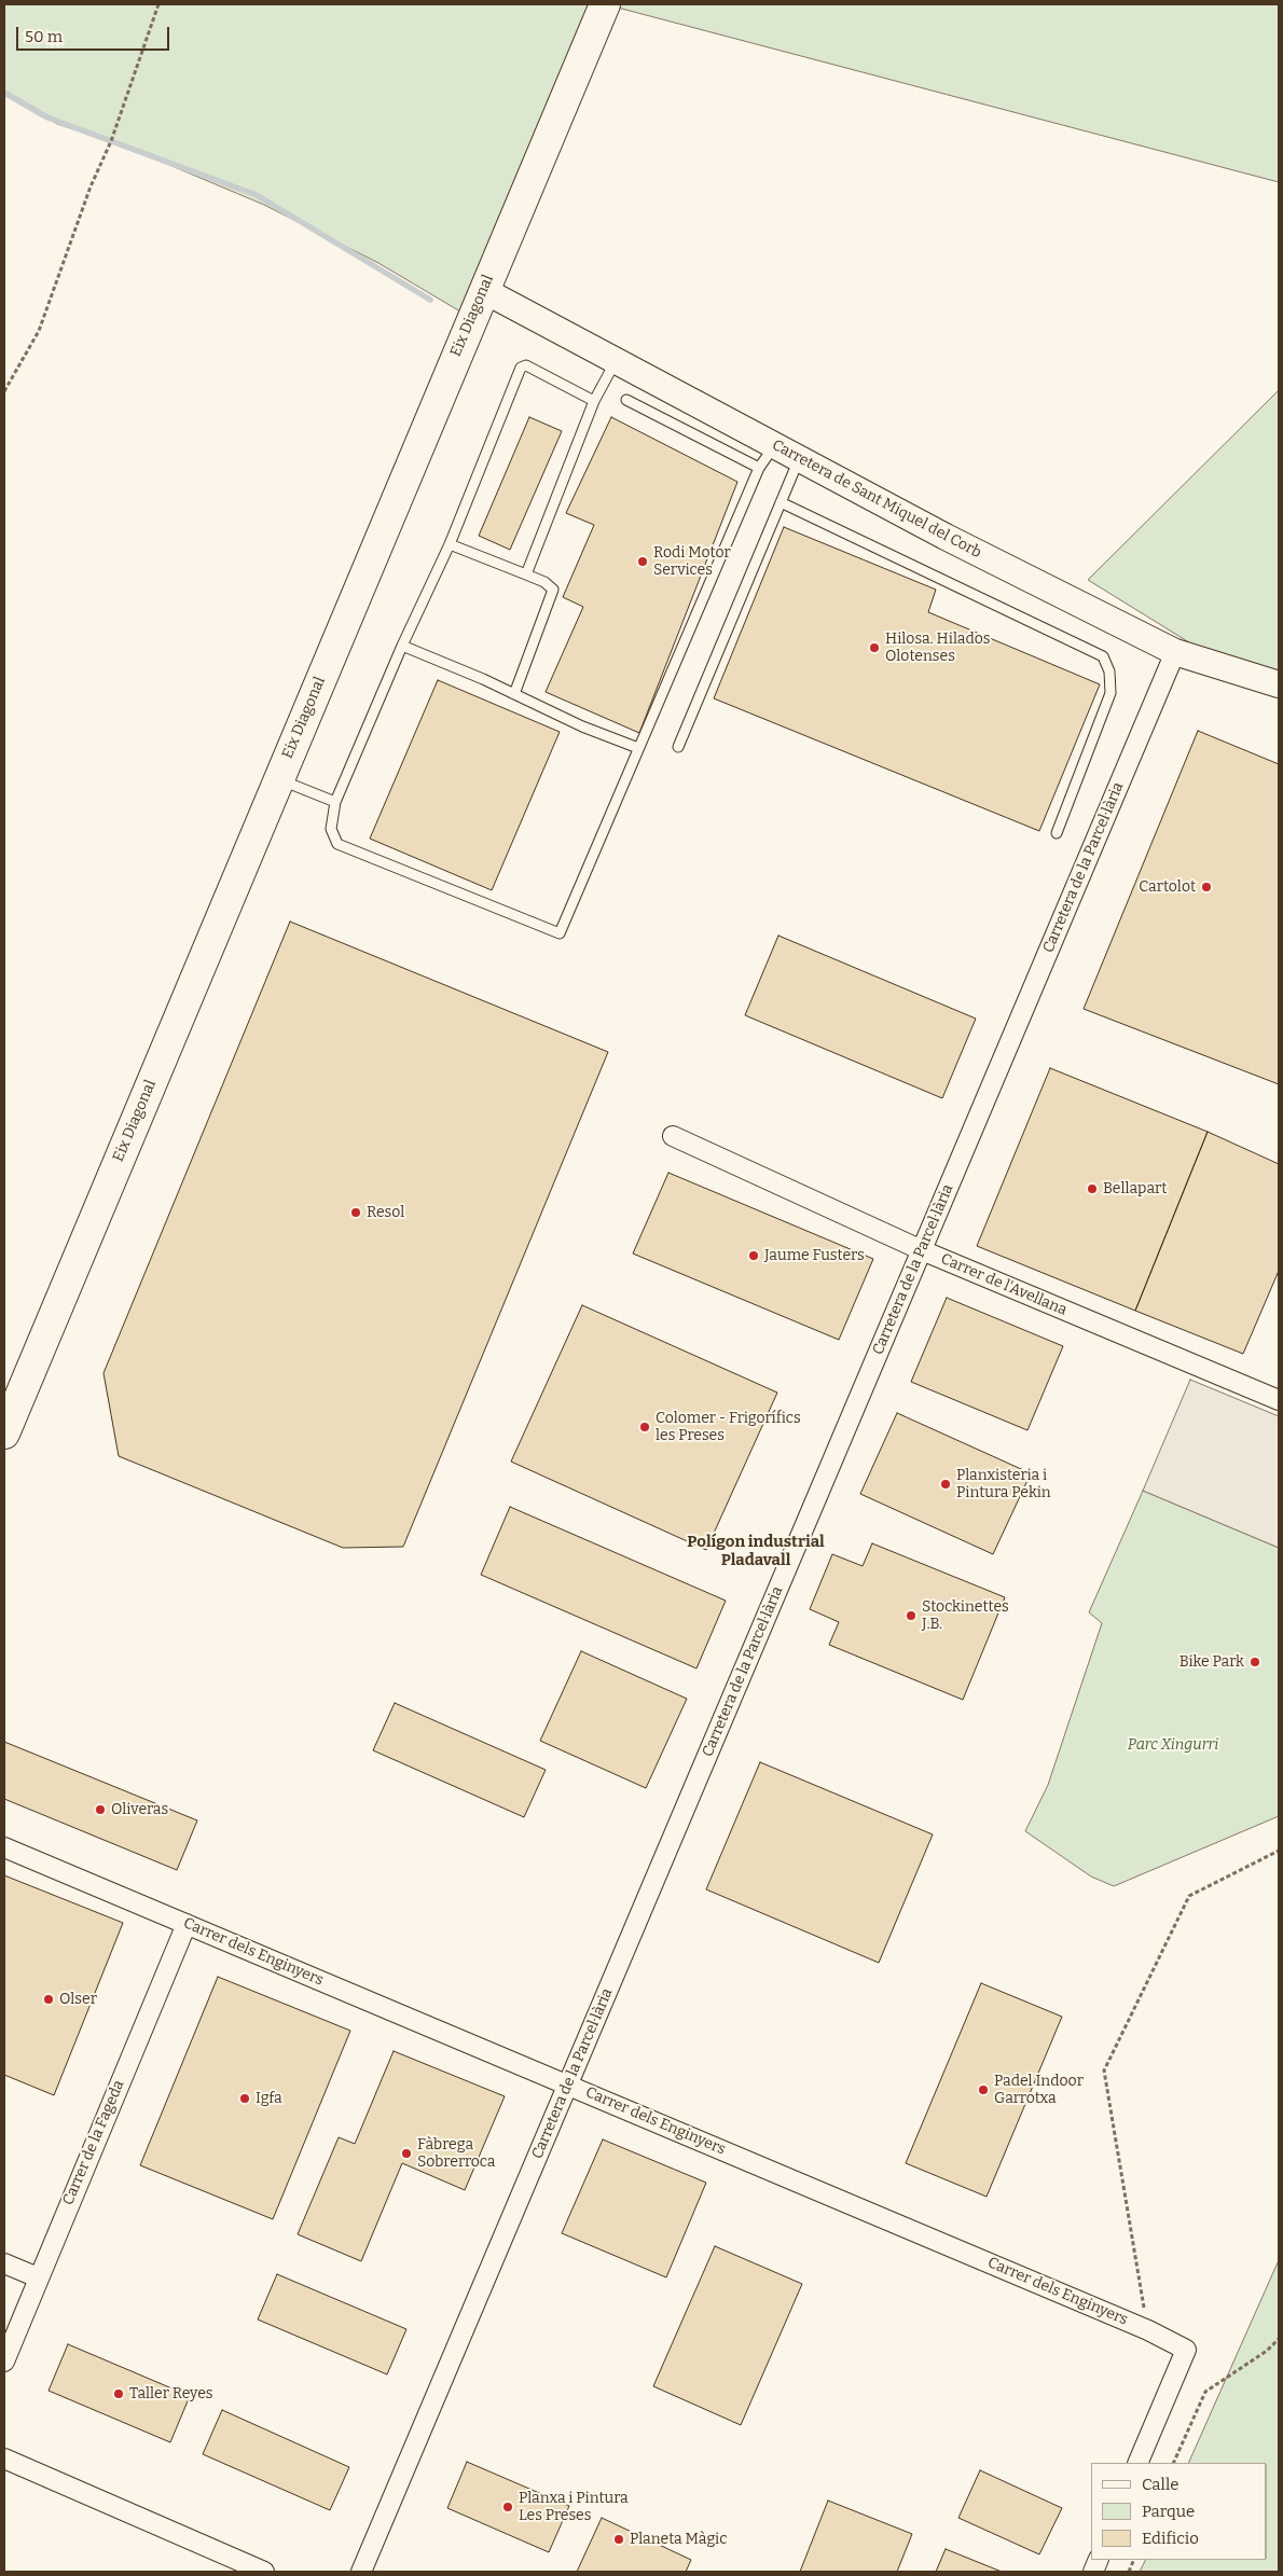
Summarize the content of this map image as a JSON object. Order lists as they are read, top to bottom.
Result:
{
  "streets": {
    "main road": ["Eix Diagonal"],
    "street": [
      "Carretera de Sant Miquel del Corb",
      "Carretera de la Parcel·lària",
      "Carrer de l'Avellana",
      "Carrer dels Enginyers",
      "Carrer de la Fageda"
    ]
  },
  "crossings": [
    ["Eix Diagonal", "Carretera de Sant Miquel del Corb"],
    ["Carretera de Sant Miquel del Corb", "Carretera de la Parcel·lària"],
    ["Carretera de la Parcel·lària", "Carrer de l'Avellana"],
    ["Carretera de la Parcel·lària", "Carrer dels Enginyers"],
    ["Carrer dels Enginyers", "Carrer de la Fageda"]
  ],
  "districts": ["Polígon industrial Pladavall"],
  "parks": ["Parc Xingurri"],
  "places": [
    "Rodi Motor Services",
    "Hilosa. Hilados Olotenses",
    "Cartolot",
    "Bellapart",
    "Resol",
    "Jaume Fusters",
    "Colomer - Frigorífics les Preses",
    "Planxisteria i Pintura Pekin",
    "Stockinettes J.B.",
    "Bike Park",
    "Oliveras",
    "Olser",
    "Padel Indoor Garrotxa",
    "Igfa",
    "Fàbrega Sobrerroca",
    "Taller Reyes",
    "Planxa i Pintura Les Preses",
    "Planeta Màgic"
  ],
  "legend": ["Calle", "Parque", "Edificio"],
  "scale_bar": "50 m"
}
